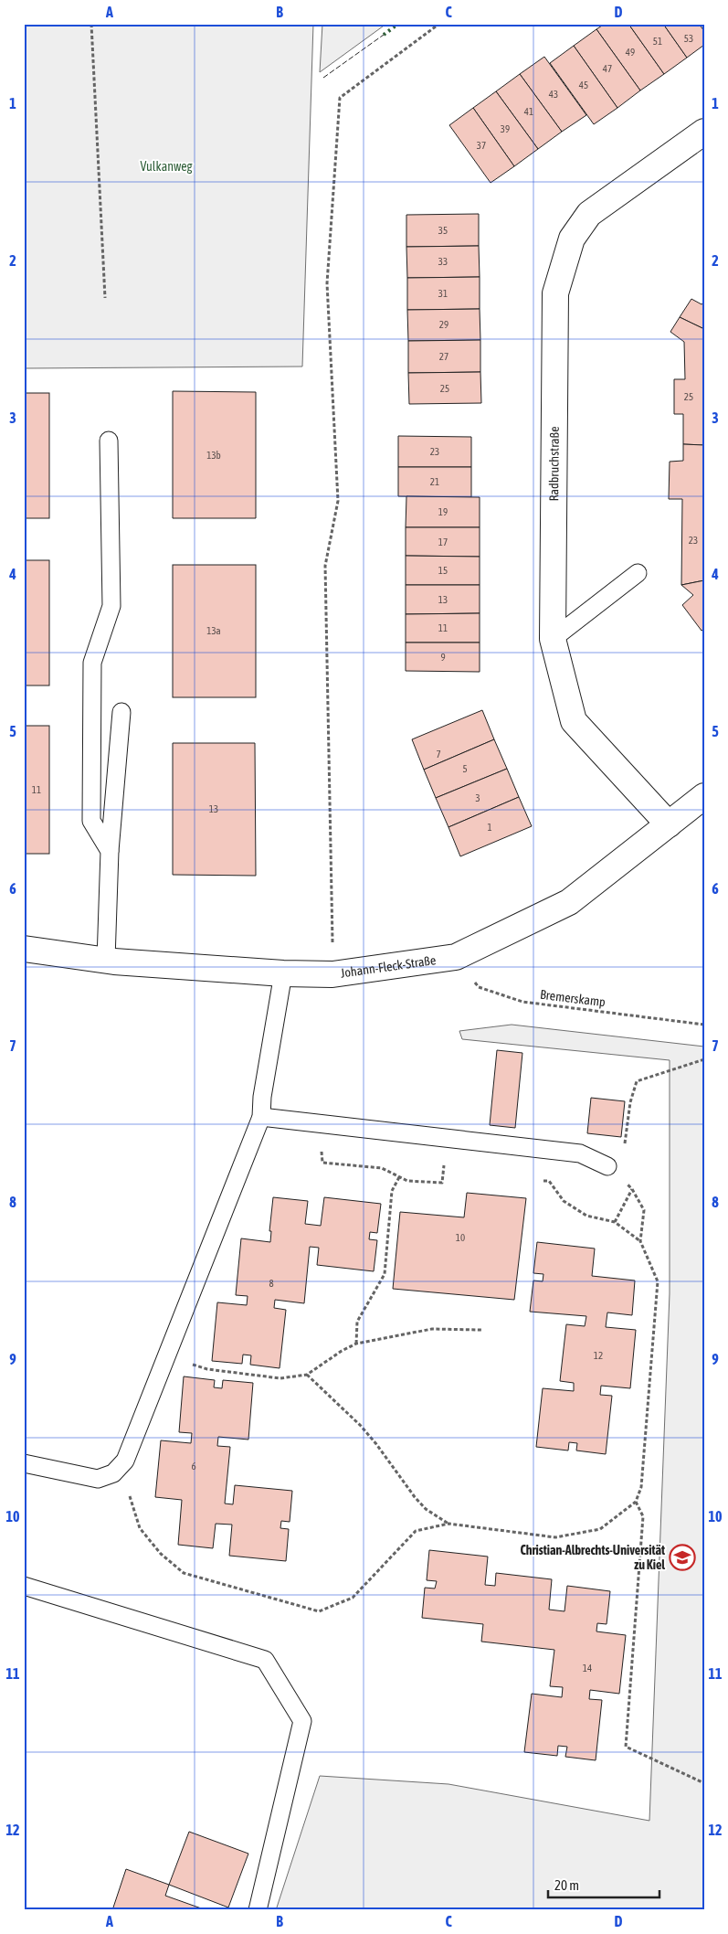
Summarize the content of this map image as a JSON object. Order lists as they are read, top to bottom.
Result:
{
  "streets": {
    "street": ["Radbruchstraße", "Johann-Fleck-Straße"],
    "path": ["Bremerskamp"]
  },
  "crossings": [
    ["Radbruchstraße", "Johann-Fleck-Straße"],
    ["Johann-Fleck-Straße", "Bremerskamp"]
  ],
  "parks": ["Vulkanweg"],
  "places": {
    "school or university": ["Christian-Albrechts-Universität zu Kiel"]
  },
  "house_numbers": [
    "53",
    "51",
    "49",
    "47",
    "45",
    "43",
    "41",
    "39",
    "37",
    "35",
    "33",
    "31",
    "29",
    "27",
    "25",
    "25",
    "23",
    "13b",
    "21",
    "19",
    "23",
    "17",
    "15",
    "13",
    "11",
    "13a",
    "9",
    "7",
    "5",
    "11",
    "3",
    "13",
    "1",
    "10",
    "8",
    "12",
    "6",
    "14"
  ],
  "scale_bar": "20 m",
  "grid": {
    "columns": [
      "A",
      "B",
      "C",
      "D"
    ],
    "rows": [
      "1",
      "2",
      "3",
      "4",
      "5",
      "6",
      "7",
      "8",
      "9",
      "10",
      "11",
      "12"
    ]
  }
}
